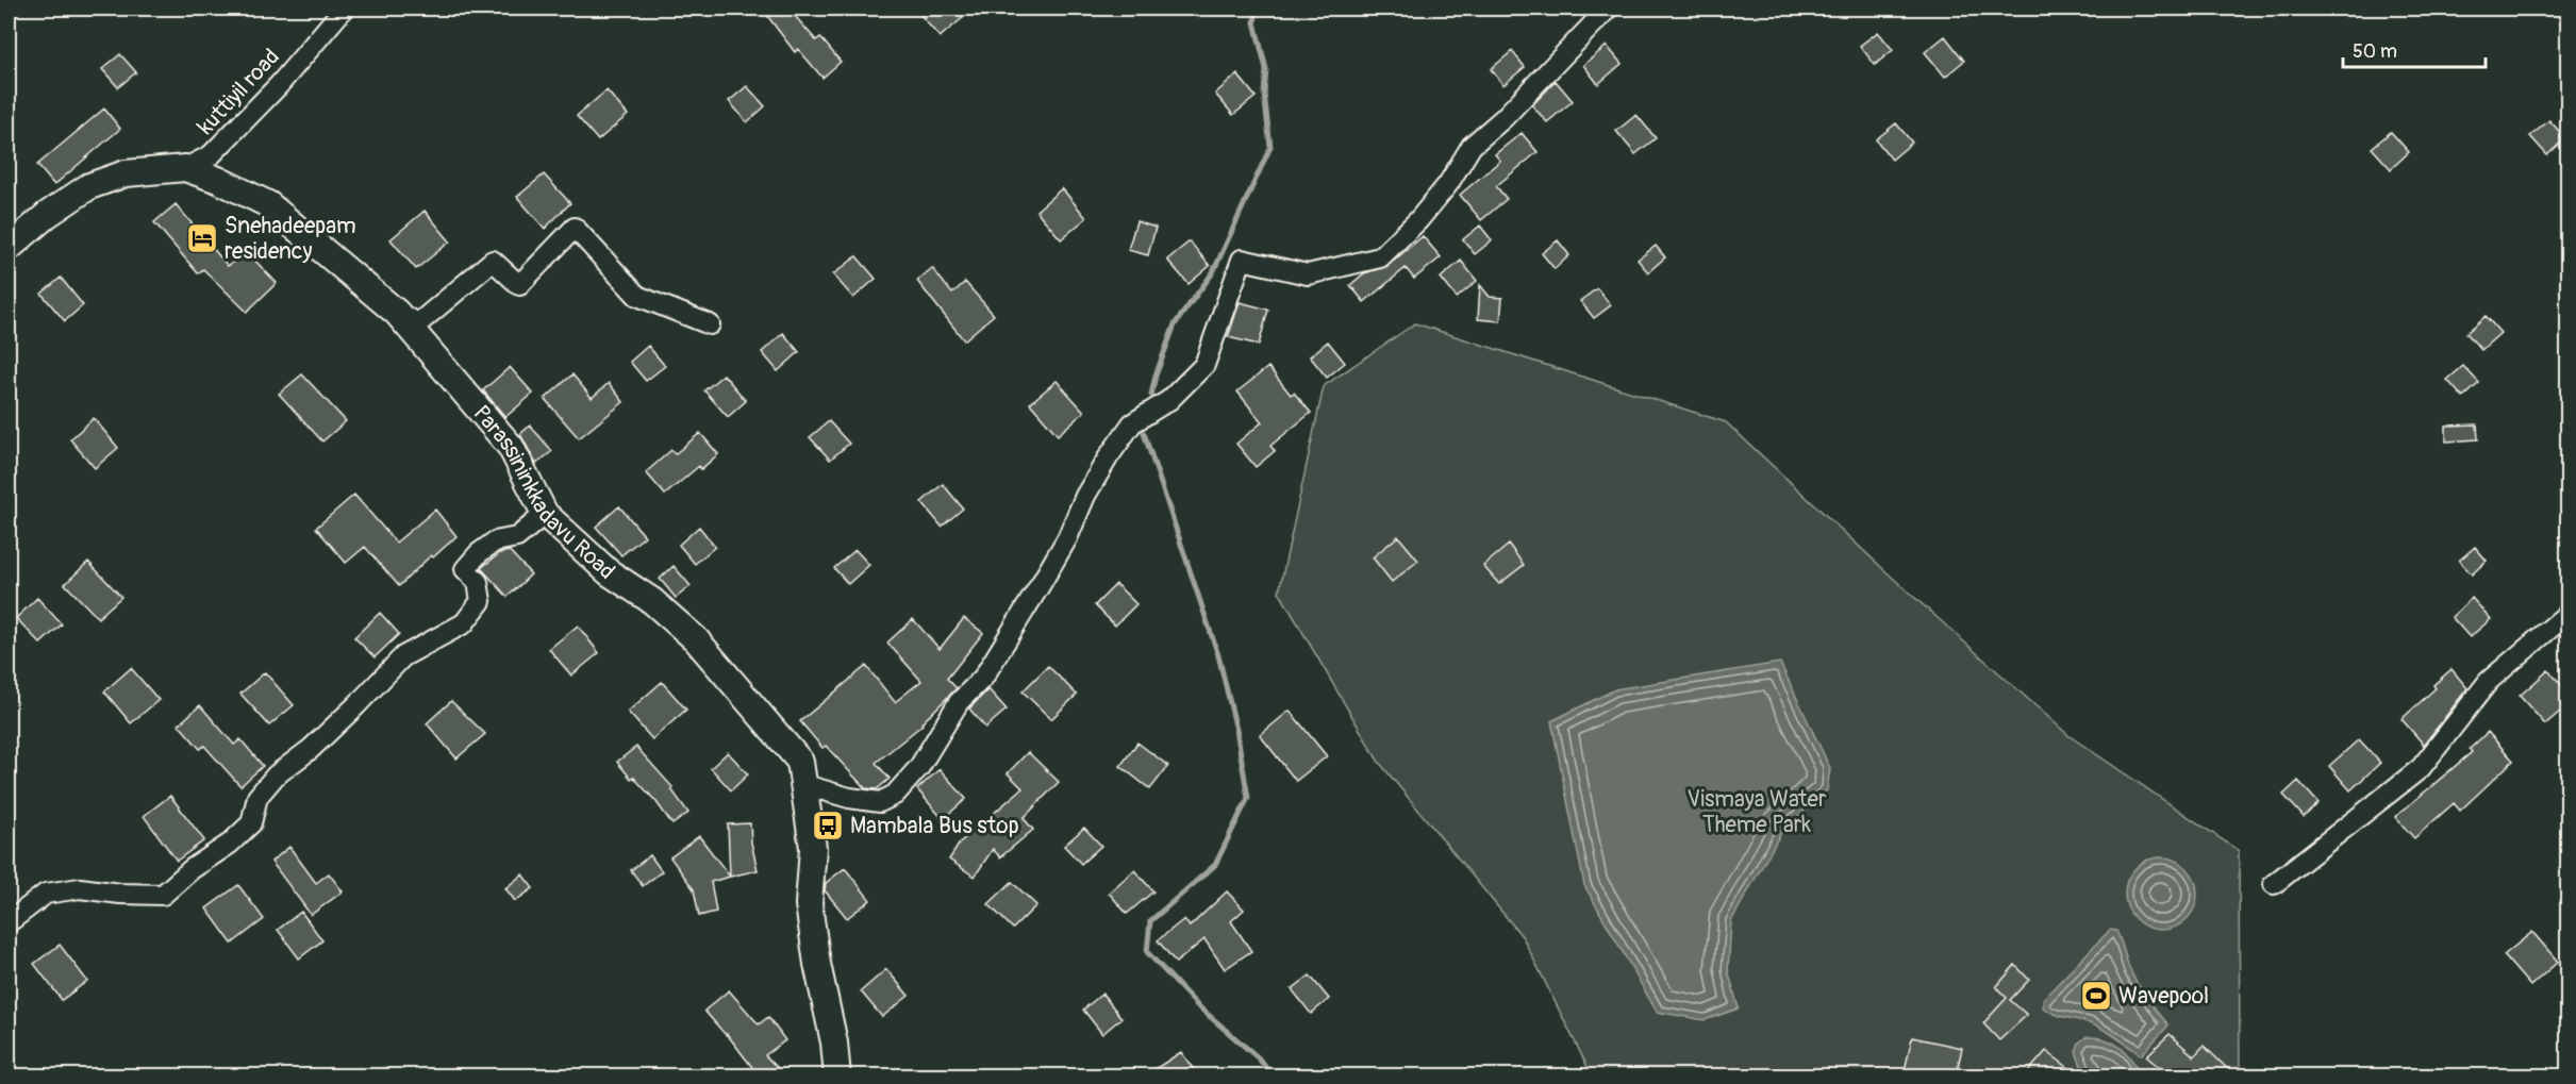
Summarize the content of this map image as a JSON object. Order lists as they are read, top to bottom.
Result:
{
  "streets": {
    "main road": ["Parassininkkadavu Road"],
    "street": ["kuttiyil road"]
  },
  "crossings": [
    ["kuttiyil road", "Parassininkkadavu Road"]
  ],
  "parks": ["Vismaya Water Theme Park"],
  "places": {
    "hotel": ["Snehadeepam residency"],
    "bus stop": ["Mambala Bus stop"],
    "sports": ["Wavepool"]
  },
  "scale_bar": "50 m"
}
